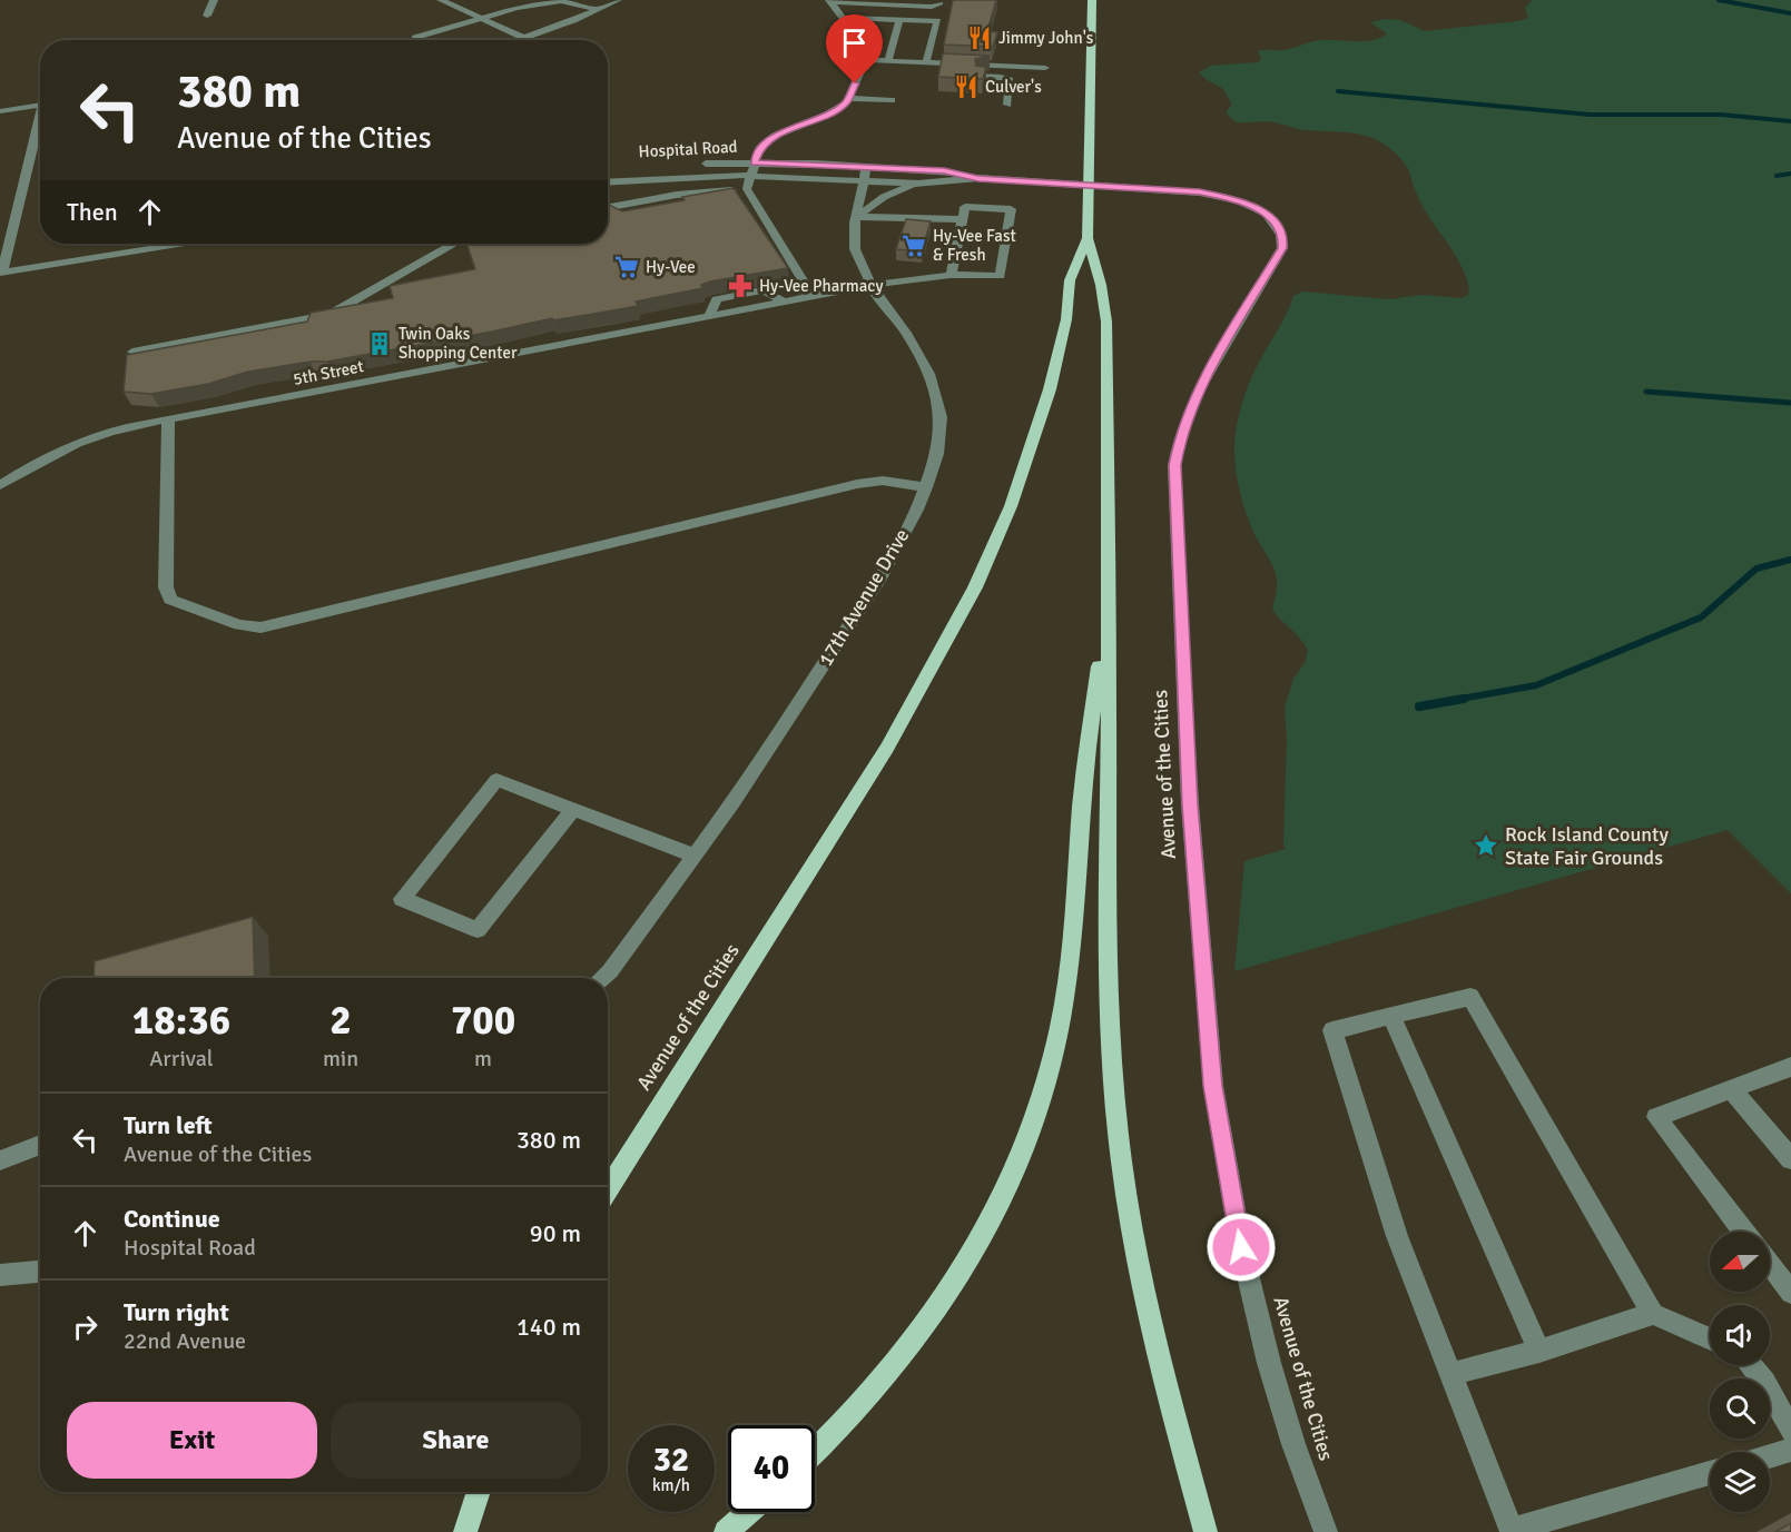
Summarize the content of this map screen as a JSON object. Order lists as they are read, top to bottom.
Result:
{
  "streets": {
    "main road": ["Avenue of the Cities"],
    "street": ["Hospital Road", "5th Street", "17th Avenue Drive"]
  },
  "crossings": [
    ["Hospital Road", "17th Avenue Drive"],
    ["Hospital Road", "Avenue of the Cities"],
    ["5th Street", "17th Avenue Drive"]
  ],
  "places": {
    "restaurant": ["Jimmy John's", "Culver's"],
    "supermarket": ["Hy-Vee Fast & Fresh", "Hy-Vee"],
    "pharmacy": ["Hy-Vee Pharmacy"],
    "building": ["Twin Oaks Shopping Center"],
    "place": ["Rock Island County State Fair Grounds"]
  },
  "north": "left",
  "page": {
    "turn": ["380 m", "Avenue of the Cities"],
    "then": "Then",
    "eta": [
      "18:36",
      "Arrival",
      "2",
      "min",
      "700",
      "m"
    ],
    "list": [
      {
        "name": "Turn left",
        "note": "Avenue of the Cities",
        "value": "380 m"
      },
      {
        "name": "Continue",
        "note": "Hospital Road",
        "value": "90 m"
      },
      {
        "name": "Turn right",
        "note": "22nd Avenue",
        "value": "140 m"
      }
    ],
    "buttons": ["Exit", "Share"],
    "speed": "32 km/h",
    "limit": "40"
  }
}
